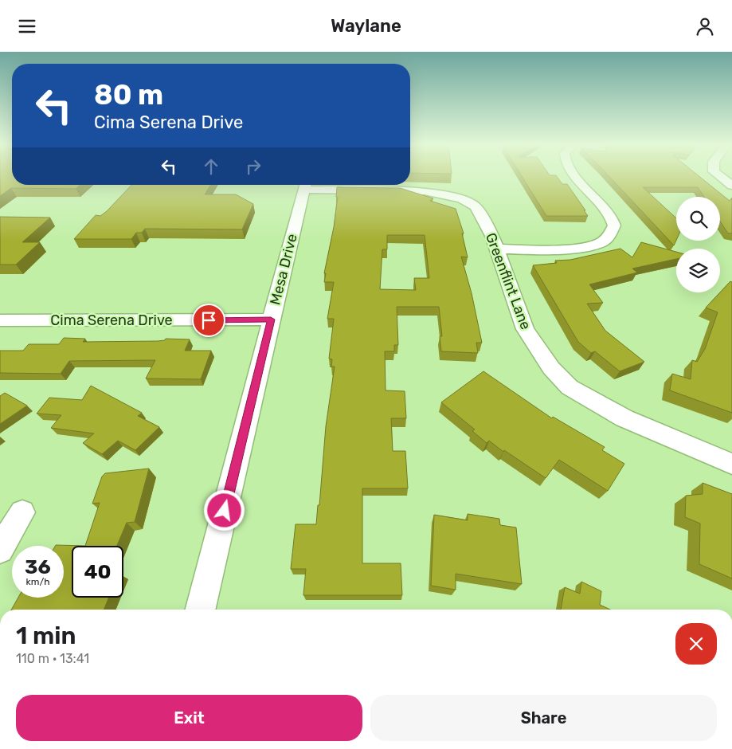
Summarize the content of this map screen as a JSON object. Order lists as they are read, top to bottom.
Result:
{
  "streets": {
    "street": ["Mesa Drive", "Greenflint Lane", "Cima Serena Drive"]
  },
  "crossings": [
    ["Mesa Drive", "Greenflint Lane"],
    ["Mesa Drive", "Cima Serena Drive"]
  ],
  "page": {
    "header": "Waylane",
    "turn": ["80 m", "Cima Serena Drive"],
    "speed": "36 km/h",
    "limit": "40",
    "heading": ["1 min", "110 m · 13:41"],
    "buttons": ["Exit", "Share"]
  }
}
